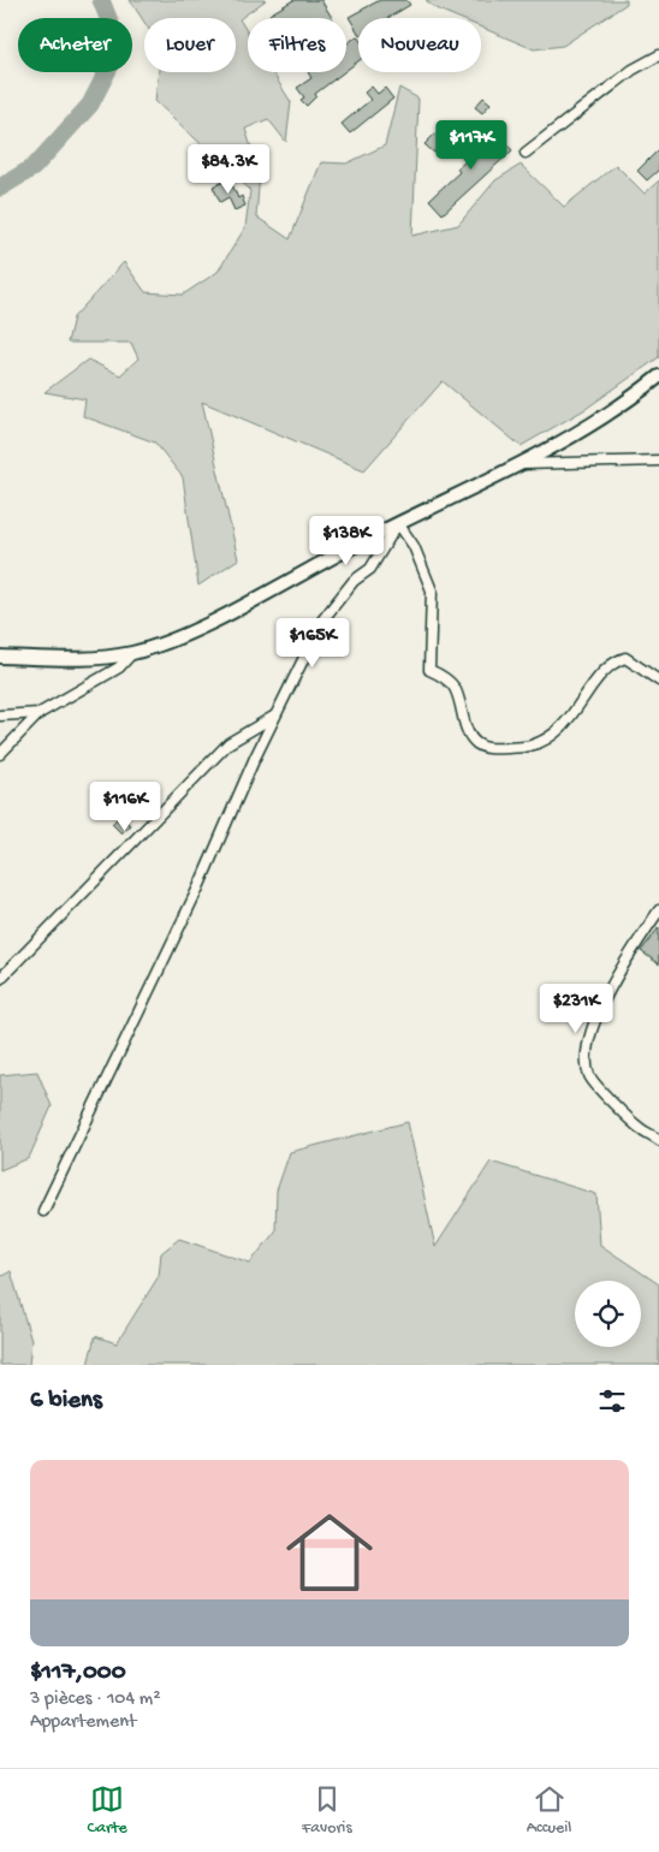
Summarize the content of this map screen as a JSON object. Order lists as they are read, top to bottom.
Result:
{
  "page": {
    "chip": [
      "Acheter",
      "Louer",
      "Filtres",
      "Nouveau"
    ],
    "price": [
      "$117K",
      "$84.3K",
      "$138K",
      "$165K",
      "$116K",
      "$231K"
    ],
    "heading": "6 biens",
    "list": [
      {
        "name": "$117,000",
        "note": "3 pièces · 104 m² · Appartement"
      }
    ],
    "tabs": ["Carte", "Favoris", "Accueil"]
  }
}
